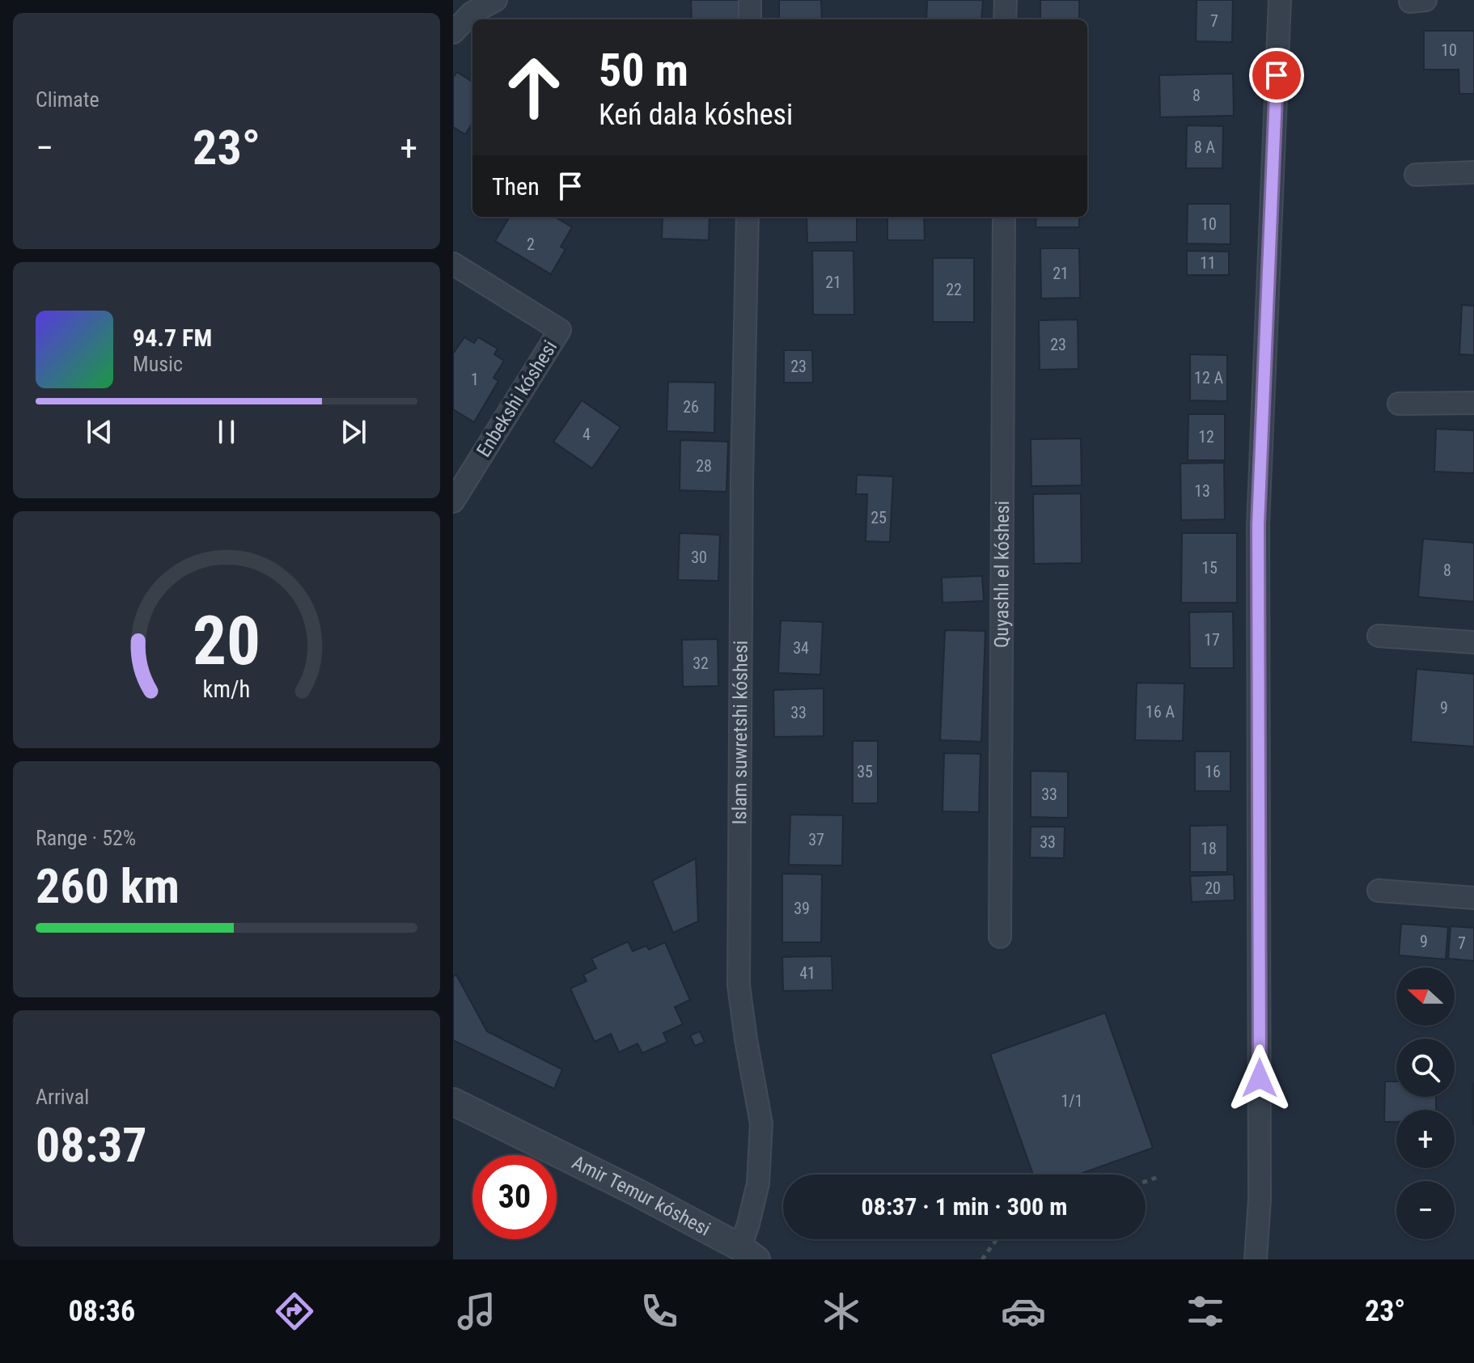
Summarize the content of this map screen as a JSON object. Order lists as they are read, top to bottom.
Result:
{
  "streets": {
    "street": [
      "Enbekshi kóshesi",
      "Quyashlı el kóshesi",
      "Islam suwretshi kóshesi",
      "Amir Temur kóshesi"
    ]
  },
  "crossings": [
    ["Islam suwretshi kóshesi", "Amir Temur kóshesi"]
  ],
  "house_numbers": [
    "7",
    "10",
    "8",
    "8 А",
    "10",
    "2",
    "11",
    "21",
    "21",
    "22",
    "23",
    "23",
    "12 А",
    "1",
    "26",
    "4",
    "12",
    "28",
    "13",
    "25",
    "30",
    "15",
    "8",
    "17",
    "34",
    "32",
    "9",
    "16 А",
    "33",
    "35",
    "16",
    "33",
    "37",
    "33",
    "18",
    "20",
    "39",
    "9",
    "7",
    "41",
    "1/1"
  ],
  "north": "left",
  "page": {
    "tile": [
      "Climate",
      ["Range · 52%", "260 km"],
      ["Arrival", "08:37"]
    ],
    "turn": ["50 m", "Keń dala kóshesi"],
    "heat": ["−", "23°", "+"],
    "then": "Then",
    "song": ["94.7 FM", "Music"],
    "map_buttons": ["+", "−"],
    "limit": "30",
    "trip": "08:37 · 1 min · 300 m",
    "tabs": ["08:36", "23°"],
    "gauge": ["20", "km/h"]
  }
}
